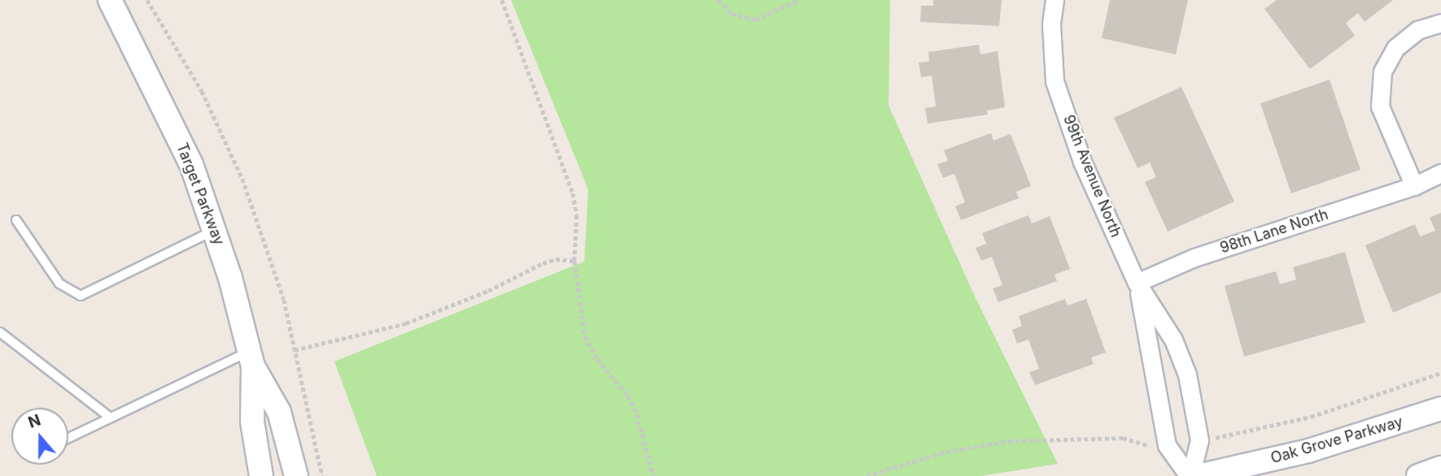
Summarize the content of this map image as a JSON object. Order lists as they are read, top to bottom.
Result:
{
  "streets": {
    "street": [
      "99th Avenue North",
      "Target Parkway",
      "98th Lane North",
      "Oak Grove Parkway"
    ]
  },
  "crossings": [
    ["99th Avenue North", "98th Lane North"]
  ],
  "north": "top"
}
